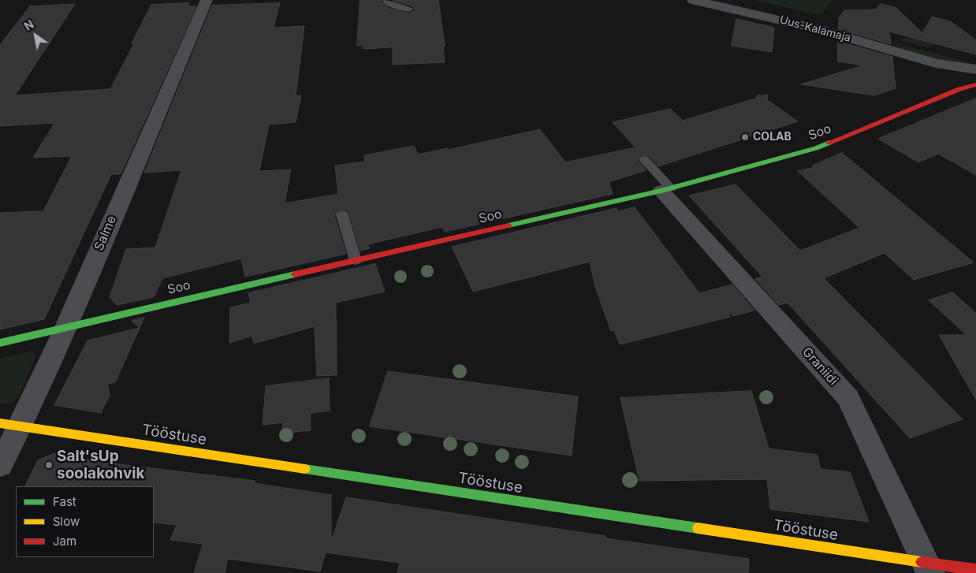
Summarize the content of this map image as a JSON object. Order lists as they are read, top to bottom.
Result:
{
  "streets": {
    "street": [
      "Uus-Kalamaja",
      "Soo",
      "Salme",
      "Graniidi",
      "Tööstuse"
    ]
  },
  "crossings": [
    ["Uus-Kalamaja", "Soo"],
    ["Soo", "Salme"],
    ["Soo", "Graniidi"],
    ["Salme", "Tööstuse"],
    ["Graniidi", "Tööstuse"]
  ],
  "places": ["COLAB", "Salt'sUp soolakohvik"],
  "legend": ["Fast", "Slow", "Jam"],
  "north": "top left"
}
